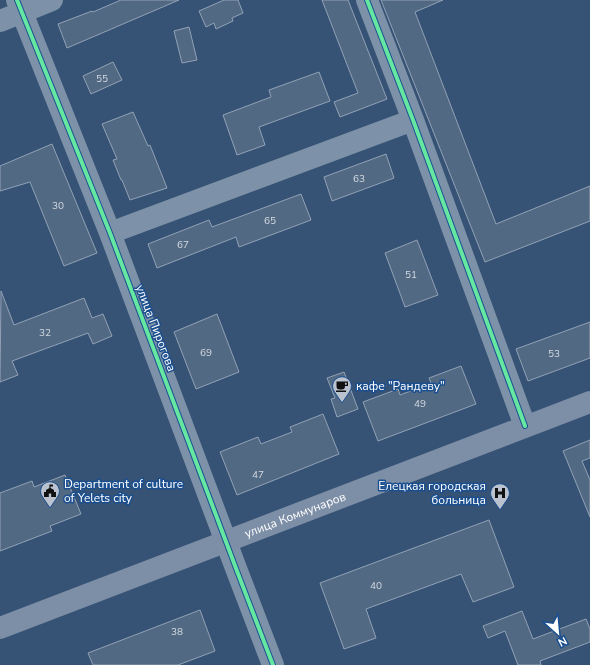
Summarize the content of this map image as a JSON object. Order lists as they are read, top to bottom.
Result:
{
  "streets": {
    "main road": ["улица Коммунаров"],
    "street": ["улица Пирогова"]
  },
  "crossings": [
    ["улица Пирогова", "улица Коммунаров"]
  ],
  "places": {
    "cafe": ["кафе \"Рандеву\""],
    "public building": ["Department of culture of Yelets city"],
    "hospital": ["Елецкая городская больница"]
  },
  "house_numbers": [
    "55",
    "63",
    "30",
    "65",
    "67",
    "51",
    "32",
    "69",
    "53",
    "49",
    "47",
    "40",
    "38"
  ],
  "north": "bottom right"
}
